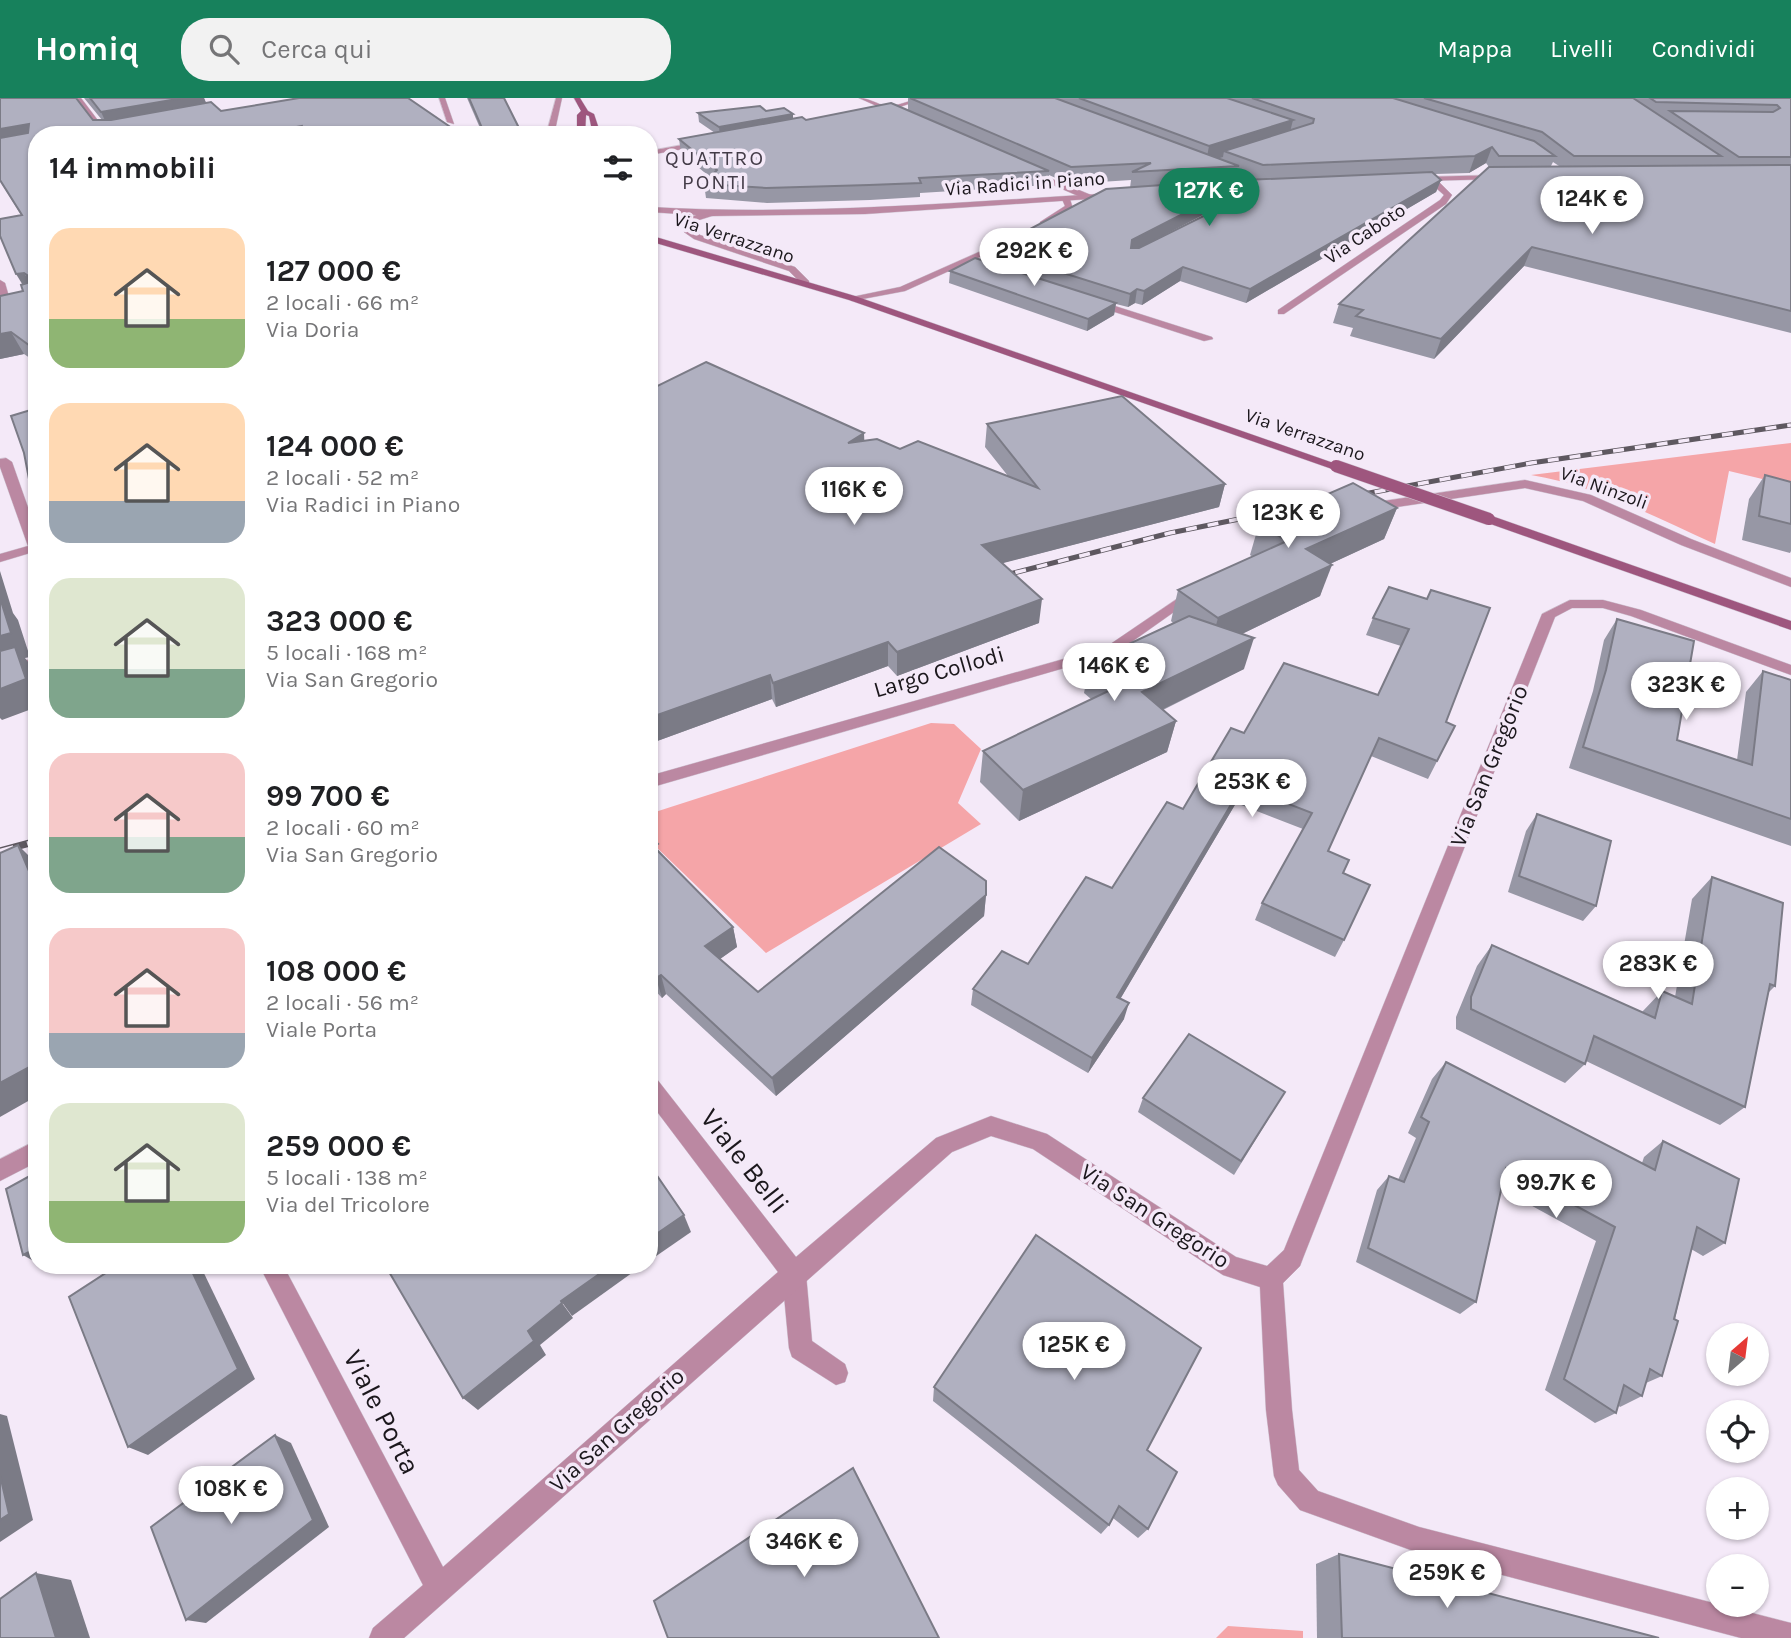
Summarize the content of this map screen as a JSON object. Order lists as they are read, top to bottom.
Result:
{
  "streets": {
    "main road": ["Via Verrazzano"],
    "street": [
      "Via Radici in Piano",
      "Via Caboto",
      "Via Ninzoli",
      "Largo Collodi",
      "Via San Gregorio",
      "Viale Belli",
      "Viale Porta"
    ]
  },
  "crossings": [
    ["Via Radici in Piano", "Via Verrazzano"],
    ["Via San Gregorio", "Viale Belli"],
    ["Via San Gregorio", "Viale Porta"]
  ],
  "districts": ["QUATTRO PONTI"],
  "north": "top right",
  "page": {
    "header": "Homiq",
    "search": "Cerca qui",
    "nav": ["Mappa", "Livelli", "Condividi"],
    "heading": "14 immobili",
    "price": [
      "127K €",
      "124K €",
      "292K €",
      "116K €",
      "123K €",
      "146K €",
      "323K €",
      "253K €",
      "283K €",
      "99.7K €",
      "125K €",
      "108K €",
      "346K €",
      "259K €"
    ],
    "list": [
      {
        "name": "127 000 €",
        "note": "2 locali · 66 m² · Via Doria"
      },
      {
        "name": "124 000 €",
        "note": "2 locali · 52 m² · Via Radici in Piano"
      },
      {
        "name": "323 000 €",
        "note": "5 locali · 168 m² · Via San Gregorio"
      },
      {
        "name": "99 700 €",
        "note": "2 locali · 60 m² · Via San Gregorio"
      },
      {
        "name": "108 000 €",
        "note": "2 locali · 56 m² · Viale Porta"
      },
      {
        "name": "259 000 €",
        "note": "5 locali · 138 m² · Via del Tricolore"
      }
    ],
    "map_buttons": ["+", "−"]
  }
}
